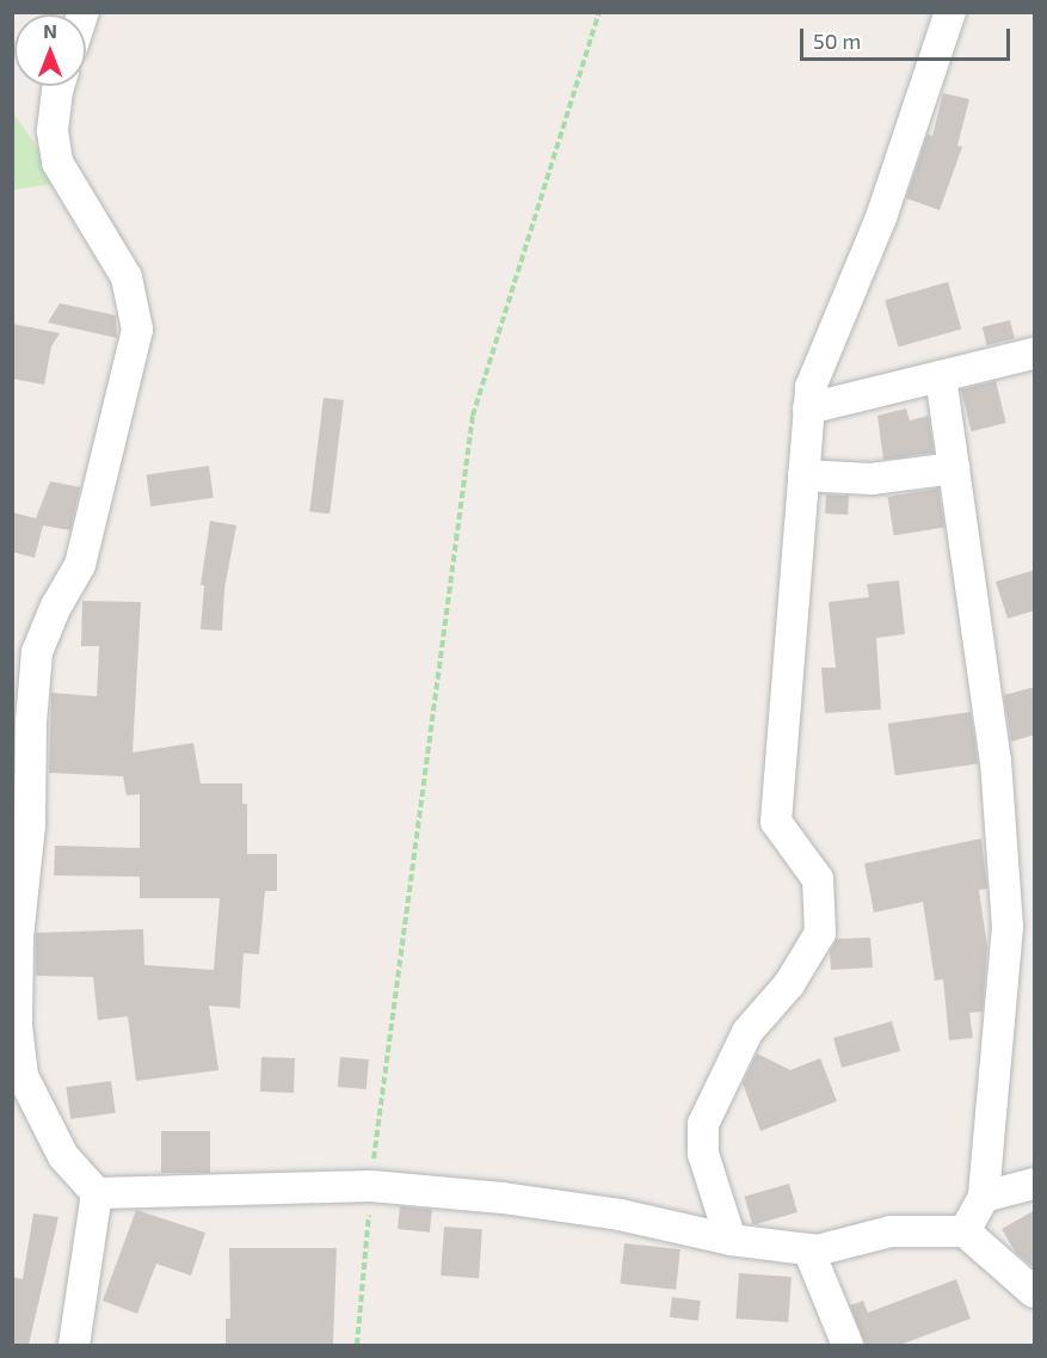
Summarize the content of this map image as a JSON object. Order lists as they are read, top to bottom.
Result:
{
  "scale_bar": "50 m",
  "north": "top"
}
